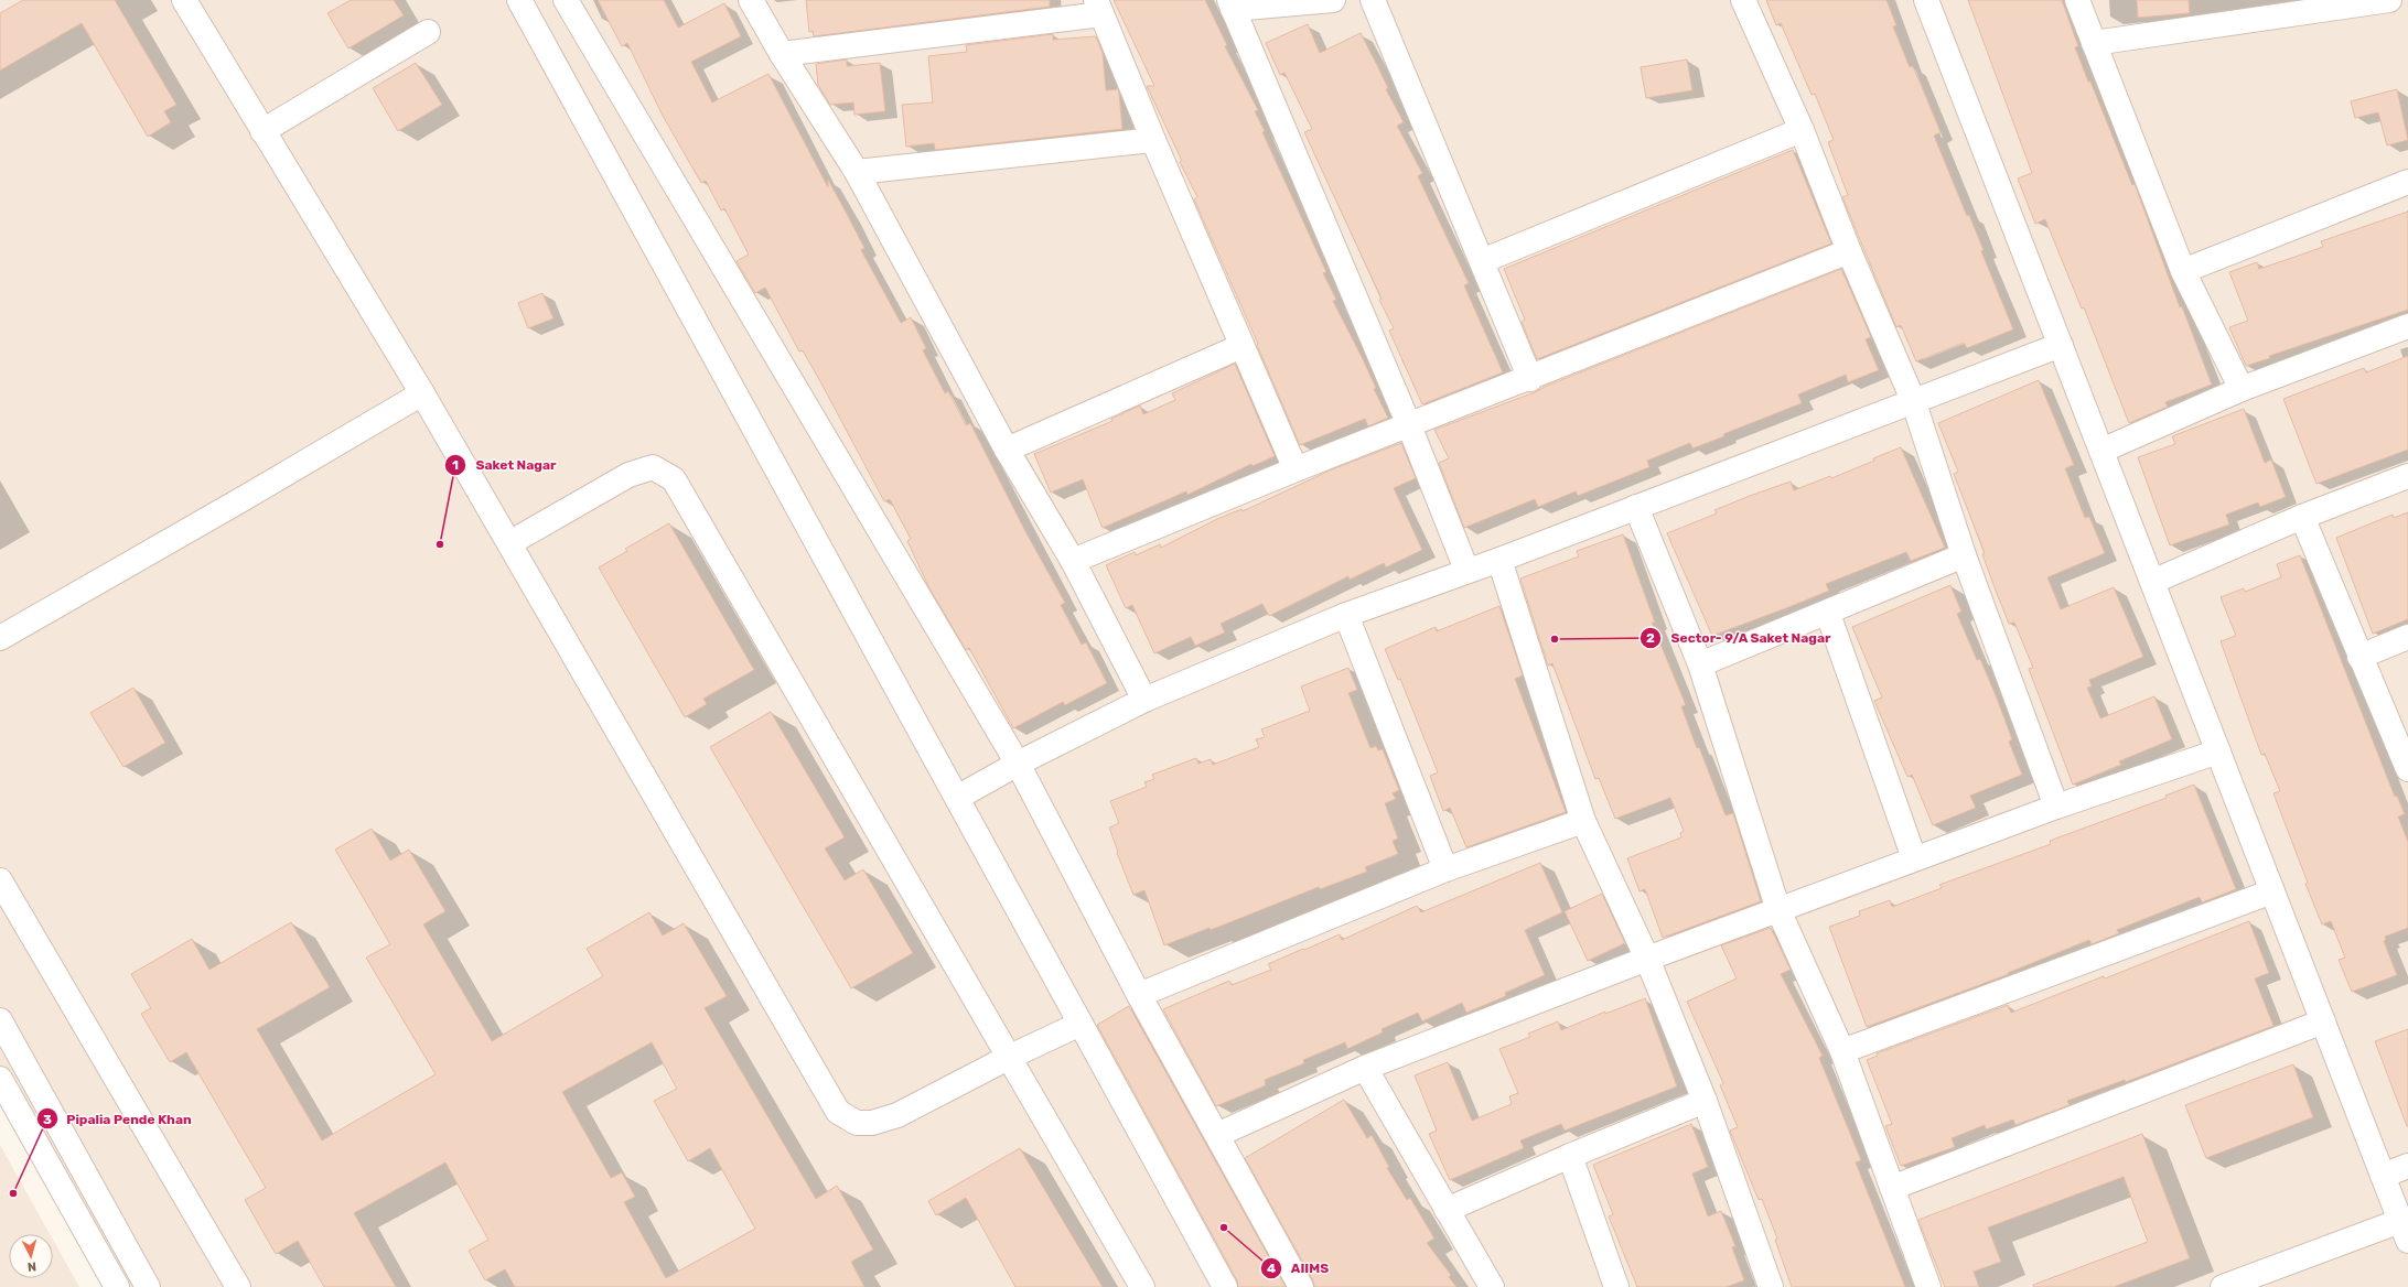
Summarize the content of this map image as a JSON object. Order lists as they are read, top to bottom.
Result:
{
  "places": [
    "Saket Nagar",
    "Sector- 9/A Saket Nagar",
    "Pipalia Pende Khan",
    "AIIMS"
  ],
  "north": "bottom"
}
